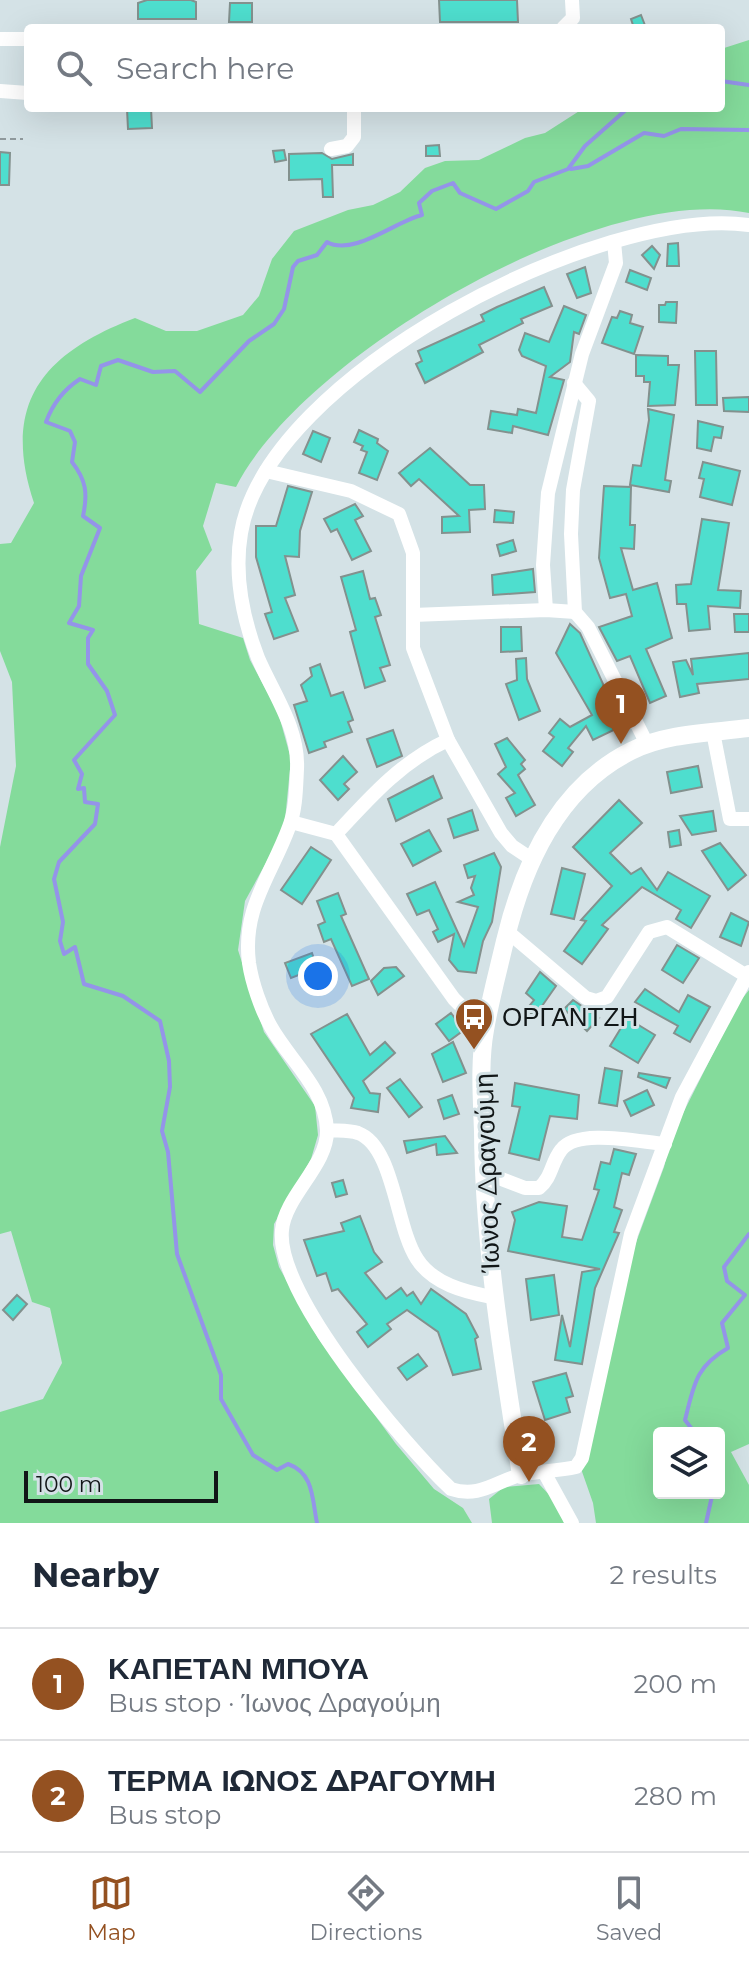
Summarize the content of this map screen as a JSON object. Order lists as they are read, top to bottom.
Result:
{
  "streets": {
    "street": ["Ίωνος Δραγούμη"]
  },
  "places": {
    "bus stop": ["ΟΡΓΑΝΤΖΗ"]
  },
  "scale_bar": "100 m",
  "page": {
    "search": "Search here",
    "pins": ["1", "2"],
    "scale": "100 m",
    "heading": ["Nearby", "2 results"],
    "list": [
      {
        "mark": "1",
        "name": "ΚΑΠΕΤΑΝ ΜΠΟΥΑ",
        "note": "Bus stop · Ίωνος Δραγούμη",
        "value": "200 m"
      },
      {
        "mark": "2",
        "name": "ΤΕΡΜΑ ΙΩΝΟΣ ΔΡΑΓΟΥΜΗ",
        "note": "Bus stop",
        "value": "280 m"
      }
    ],
    "nav": ["Map", "Directions", "Saved"]
  }
}
